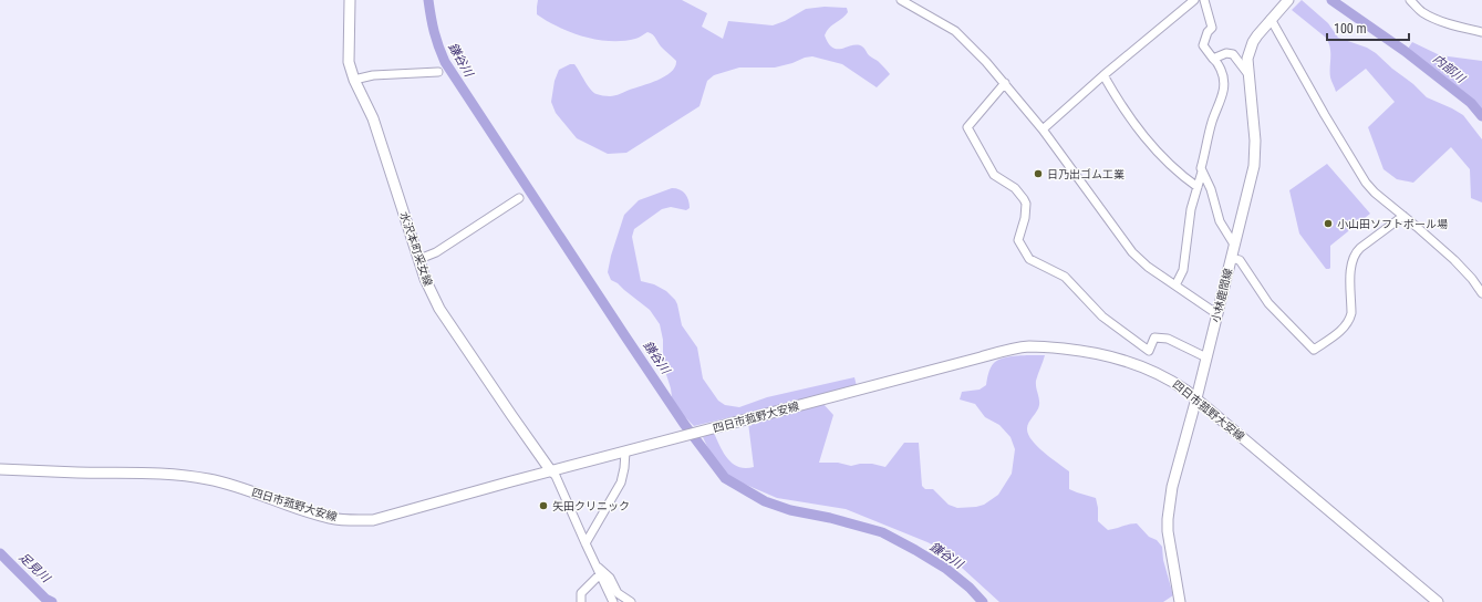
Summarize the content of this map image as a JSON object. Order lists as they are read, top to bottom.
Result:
{
  "streets": {
    "main road": ["水沢本町采女線", "小林鹿間線", "四日市菰野大安線"]
  },
  "crossings": [
    ["水沢本町采女線", "四日市菰野大安線"],
    ["小林鹿間線", "四日市菰野大安線"]
  ],
  "water": ["鎌谷川", "内部川", "足見川"],
  "places": ["日乃出ゴム工業", "小山田ソフトボール場", "矢田クリニック"],
  "scale_bar": "100 m"
}
